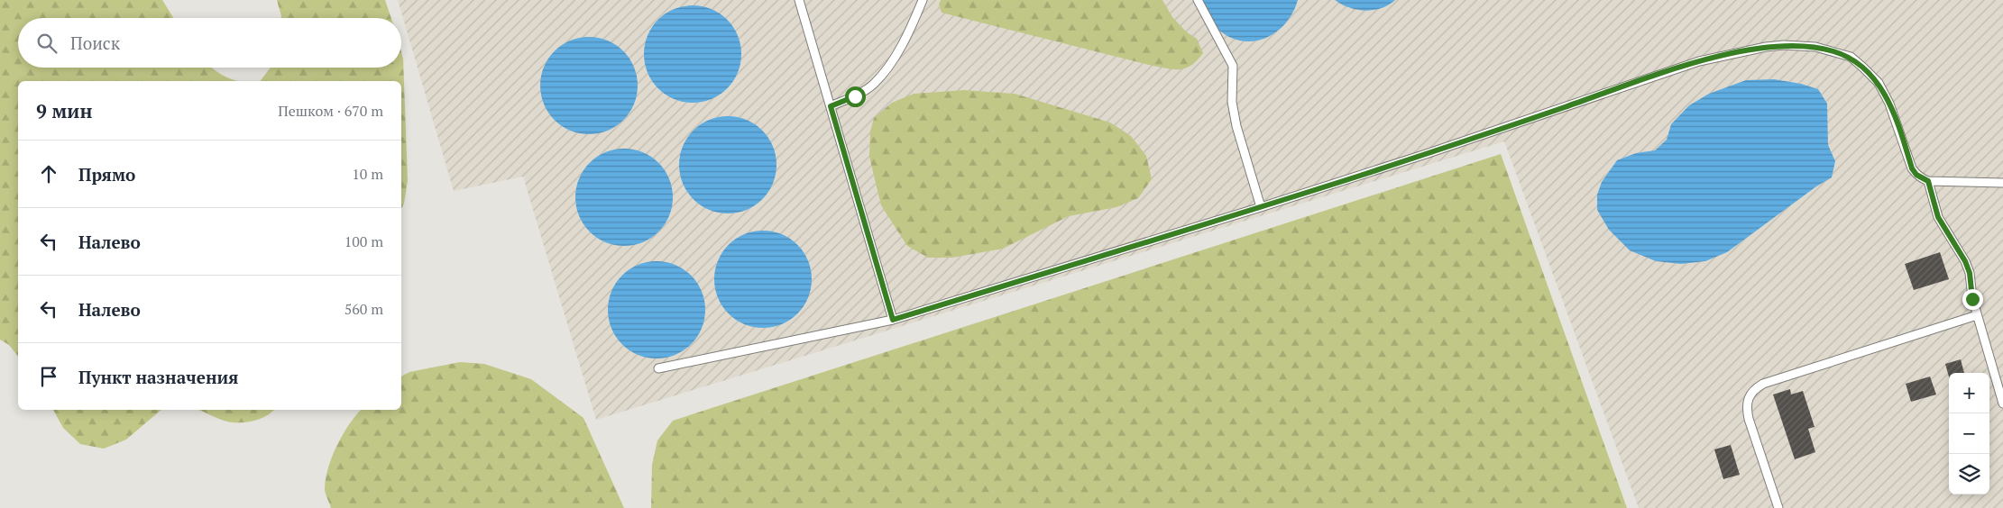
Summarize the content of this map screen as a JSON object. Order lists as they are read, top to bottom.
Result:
{
  "page": {
    "search": "Поиск",
    "heading": ["9 мин", "Пешком · 670 m"],
    "list": [
      ["Прямо", "10 m"],
      ["Налево", "100 m"],
      ["Налево", "560 m"],
      "Пункт назначения"
    ],
    "map_buttons": ["+", "−"]
  }
}
